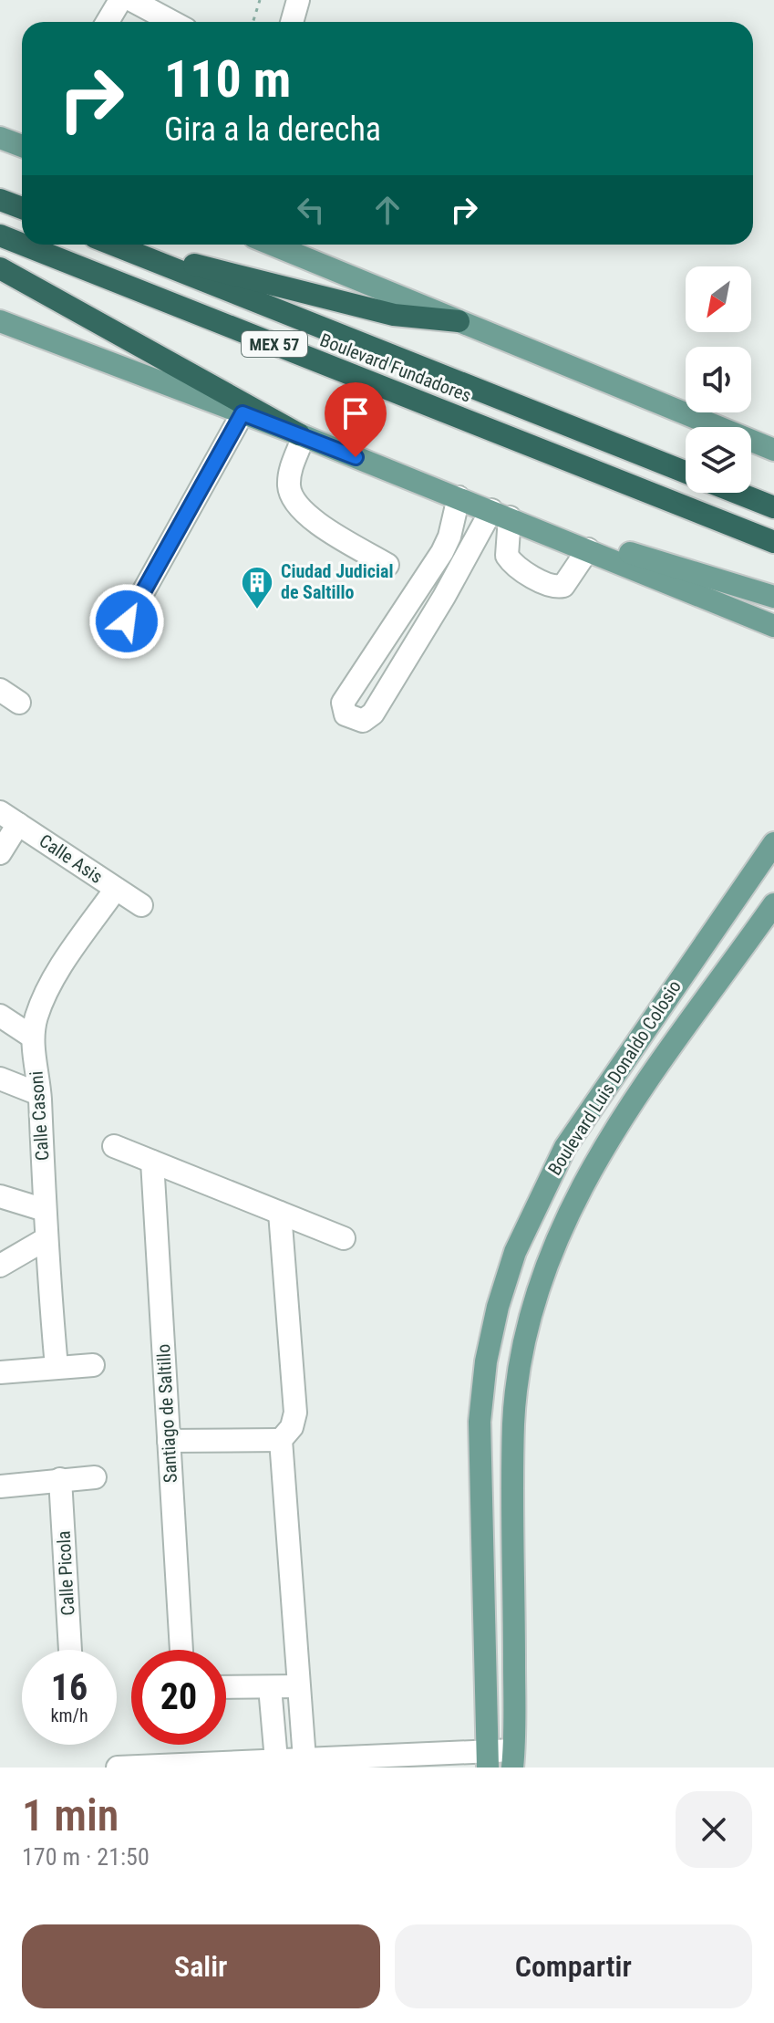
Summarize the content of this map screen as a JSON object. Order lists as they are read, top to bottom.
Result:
{
  "streets": {
    "highway": ["MEX 57", "Boulevard Fundadores"],
    "main road": ["Boulevard Luis Donaldo Colosio"],
    "street": [
      "Calle Asis",
      "Calle Casoni",
      "Santiago de Saltillo",
      "Calle Picola"
    ]
  },
  "crossings": [
    ["Calle Asis", "Calle Casoni"]
  ],
  "places": {
    "building": ["Ciudad Judicial de Saltillo"]
  },
  "north": "bottom left",
  "page": {
    "turn": ["110 m", "Gira a la derecha"],
    "speed": "16 km/h",
    "limit": "20",
    "heading": ["1 min", "170 m · 21:50"],
    "buttons": ["Salir", "Compartir"]
  }
}
